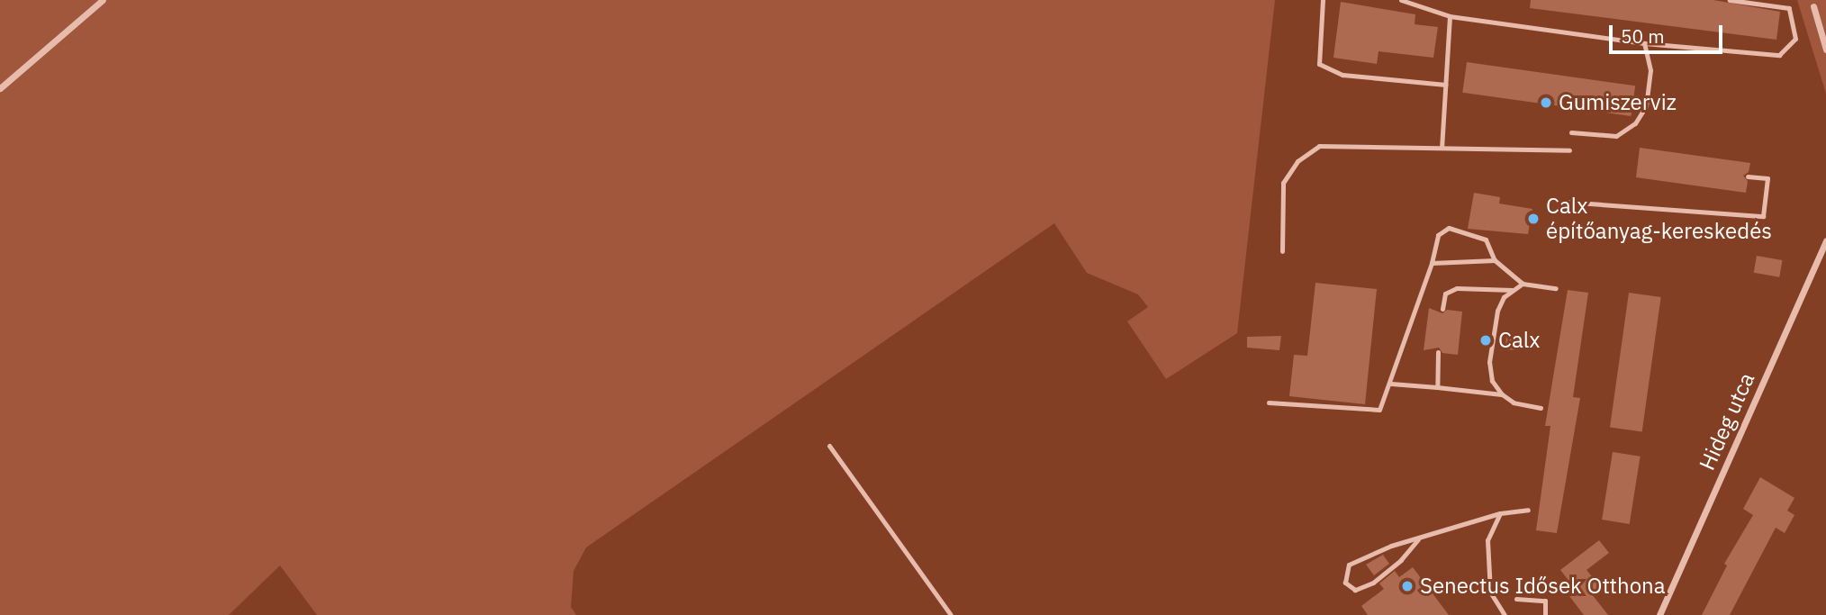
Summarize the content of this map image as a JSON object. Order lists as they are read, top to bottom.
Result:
{
  "streets": {
    "street": ["Hideg utca"]
  },
  "places": [
    "Gumiszerviz",
    "Calx építőanyag-kereskedés",
    "Calx",
    "Senectus Idősek Otthona"
  ],
  "scale_bar": "50 m"
}
